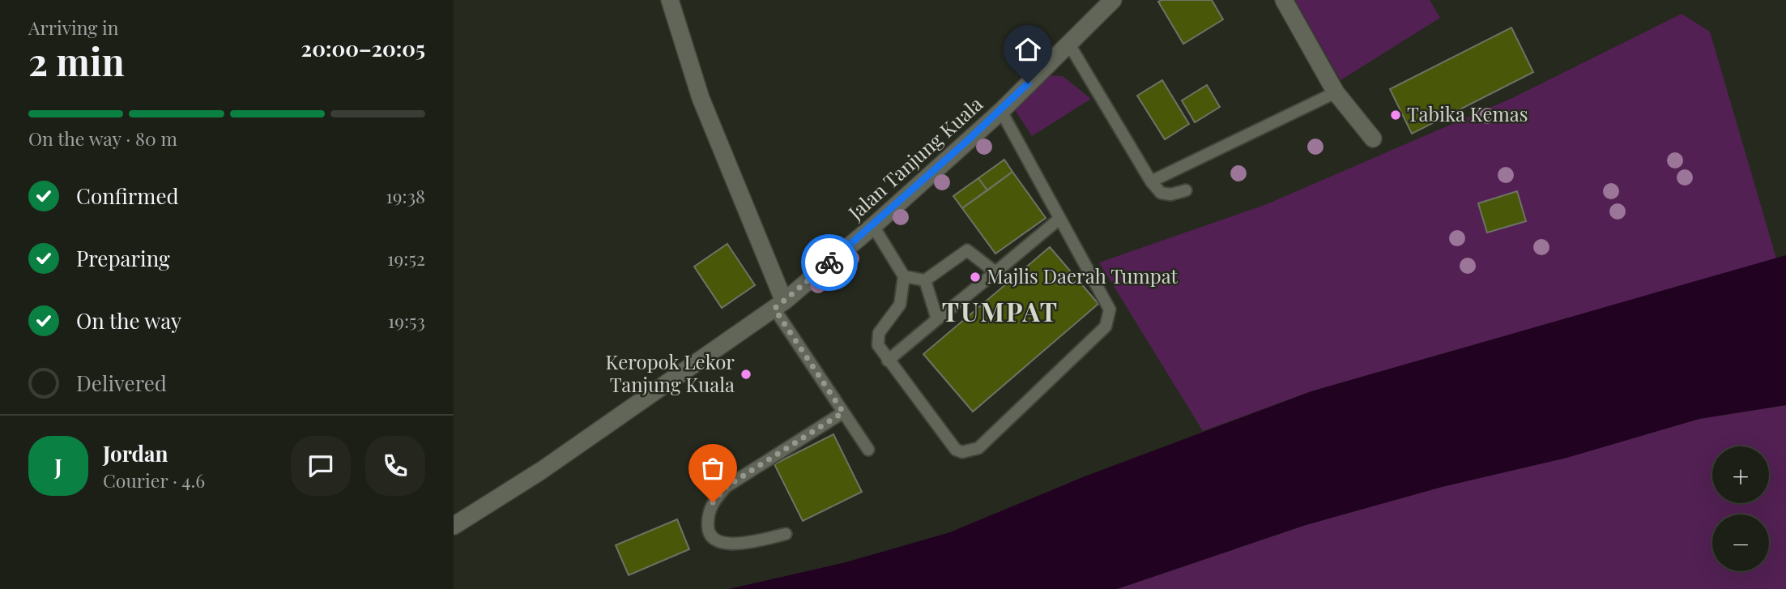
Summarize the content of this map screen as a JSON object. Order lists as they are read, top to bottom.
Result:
{
  "streets": {
    "street": ["Jalan Tanjung Kuala"]
  },
  "districts": ["TUMPAT"],
  "places": ["Tabika Kemas", "Majlis Daerah Tumpat", "Keropok Lekor Tanjung Kuala"],
  "page": {
    "heading": ["2 min", "Arriving in", "20:00–20:05"],
    "panel": ["Jordan", "Courier · 4.6"],
    "bar": "On the way · 80 m",
    "list": [
      ["Confirmed", "19:38"],
      ["Preparing", "19:52"],
      ["On the way", "19:53"],
      "Delivered"
    ],
    "round": "J",
    "map_buttons": ["+", "−"]
  }
}
